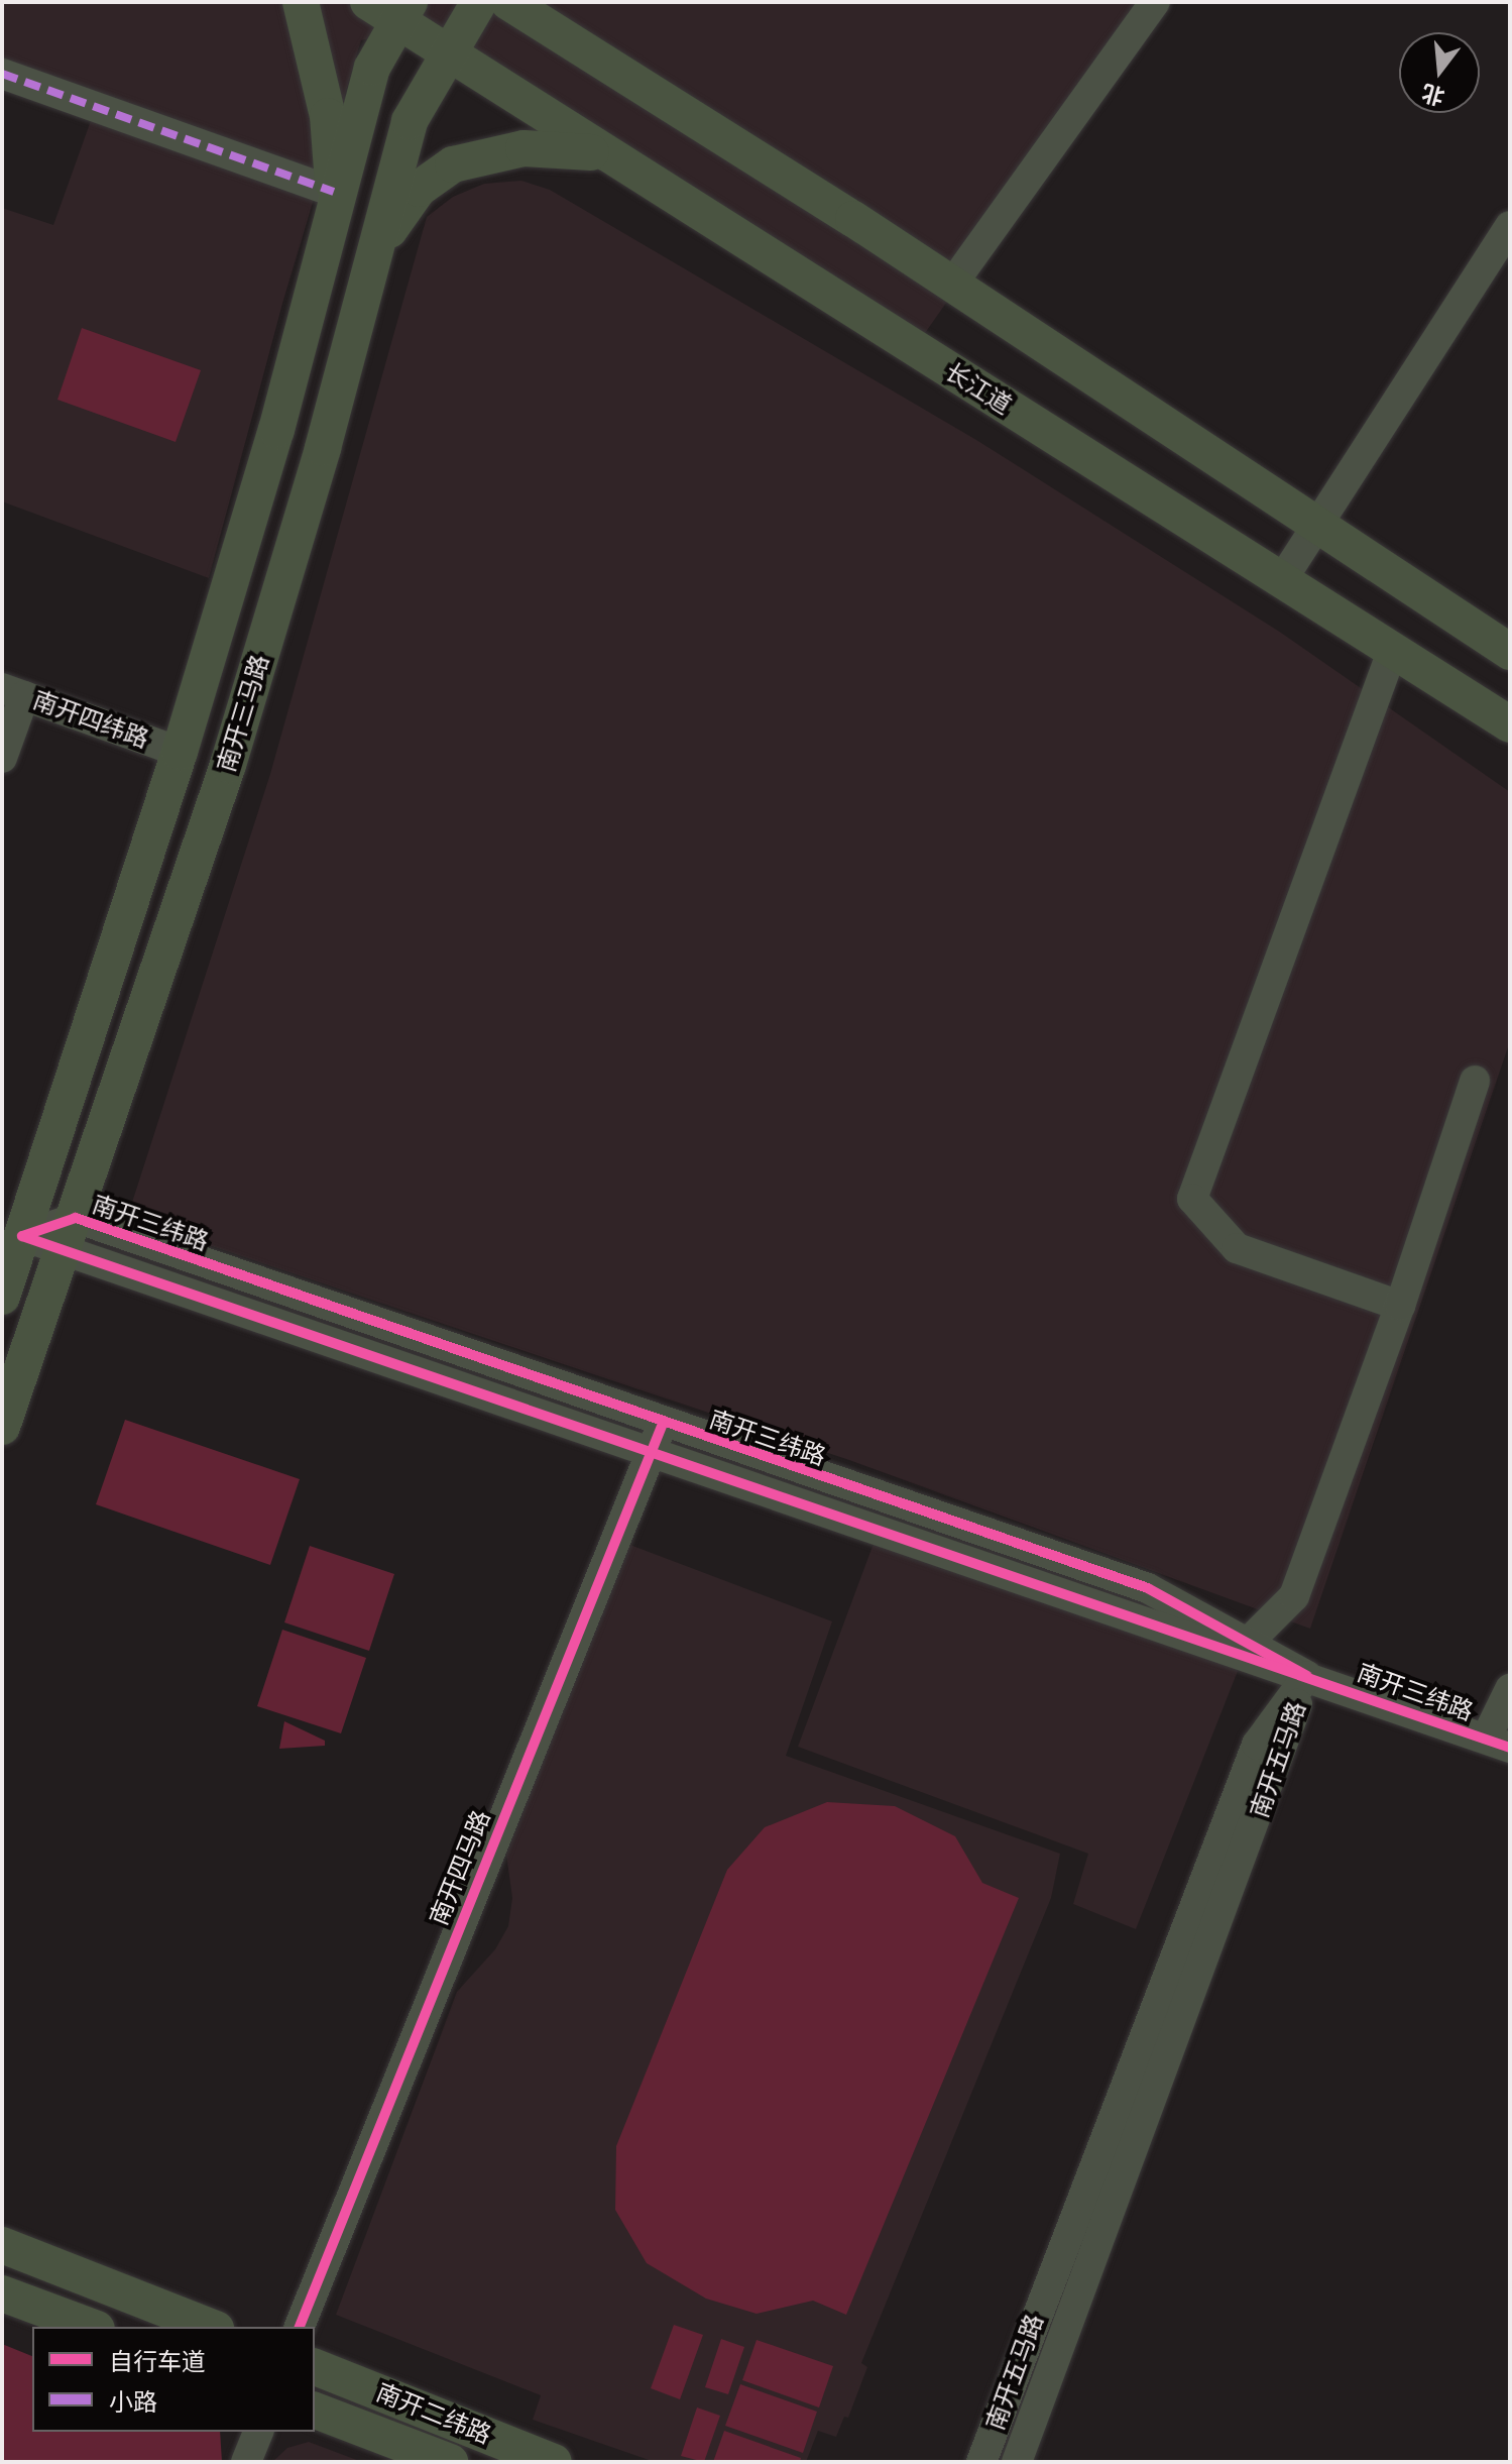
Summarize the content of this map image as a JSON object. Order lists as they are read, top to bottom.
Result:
{
  "streets": {
    "main road": ["长江道", "南开三马路", "南开二纬路"],
    "street": [
      "南开四纬路",
      "南开三纬路",
      "南开五马路",
      "南开四马路"
    ]
  },
  "crossings": [
    ["长江道", "南开三马路"],
    ["南开三马路", "南开四纬路"],
    ["南开三马路", "南开三纬路"],
    ["南开三纬路", "南开五马路"],
    ["南开三纬路", "南开四马路"]
  ],
  "legend": ["自行车道", "小路"],
  "north": "bottom"
}
